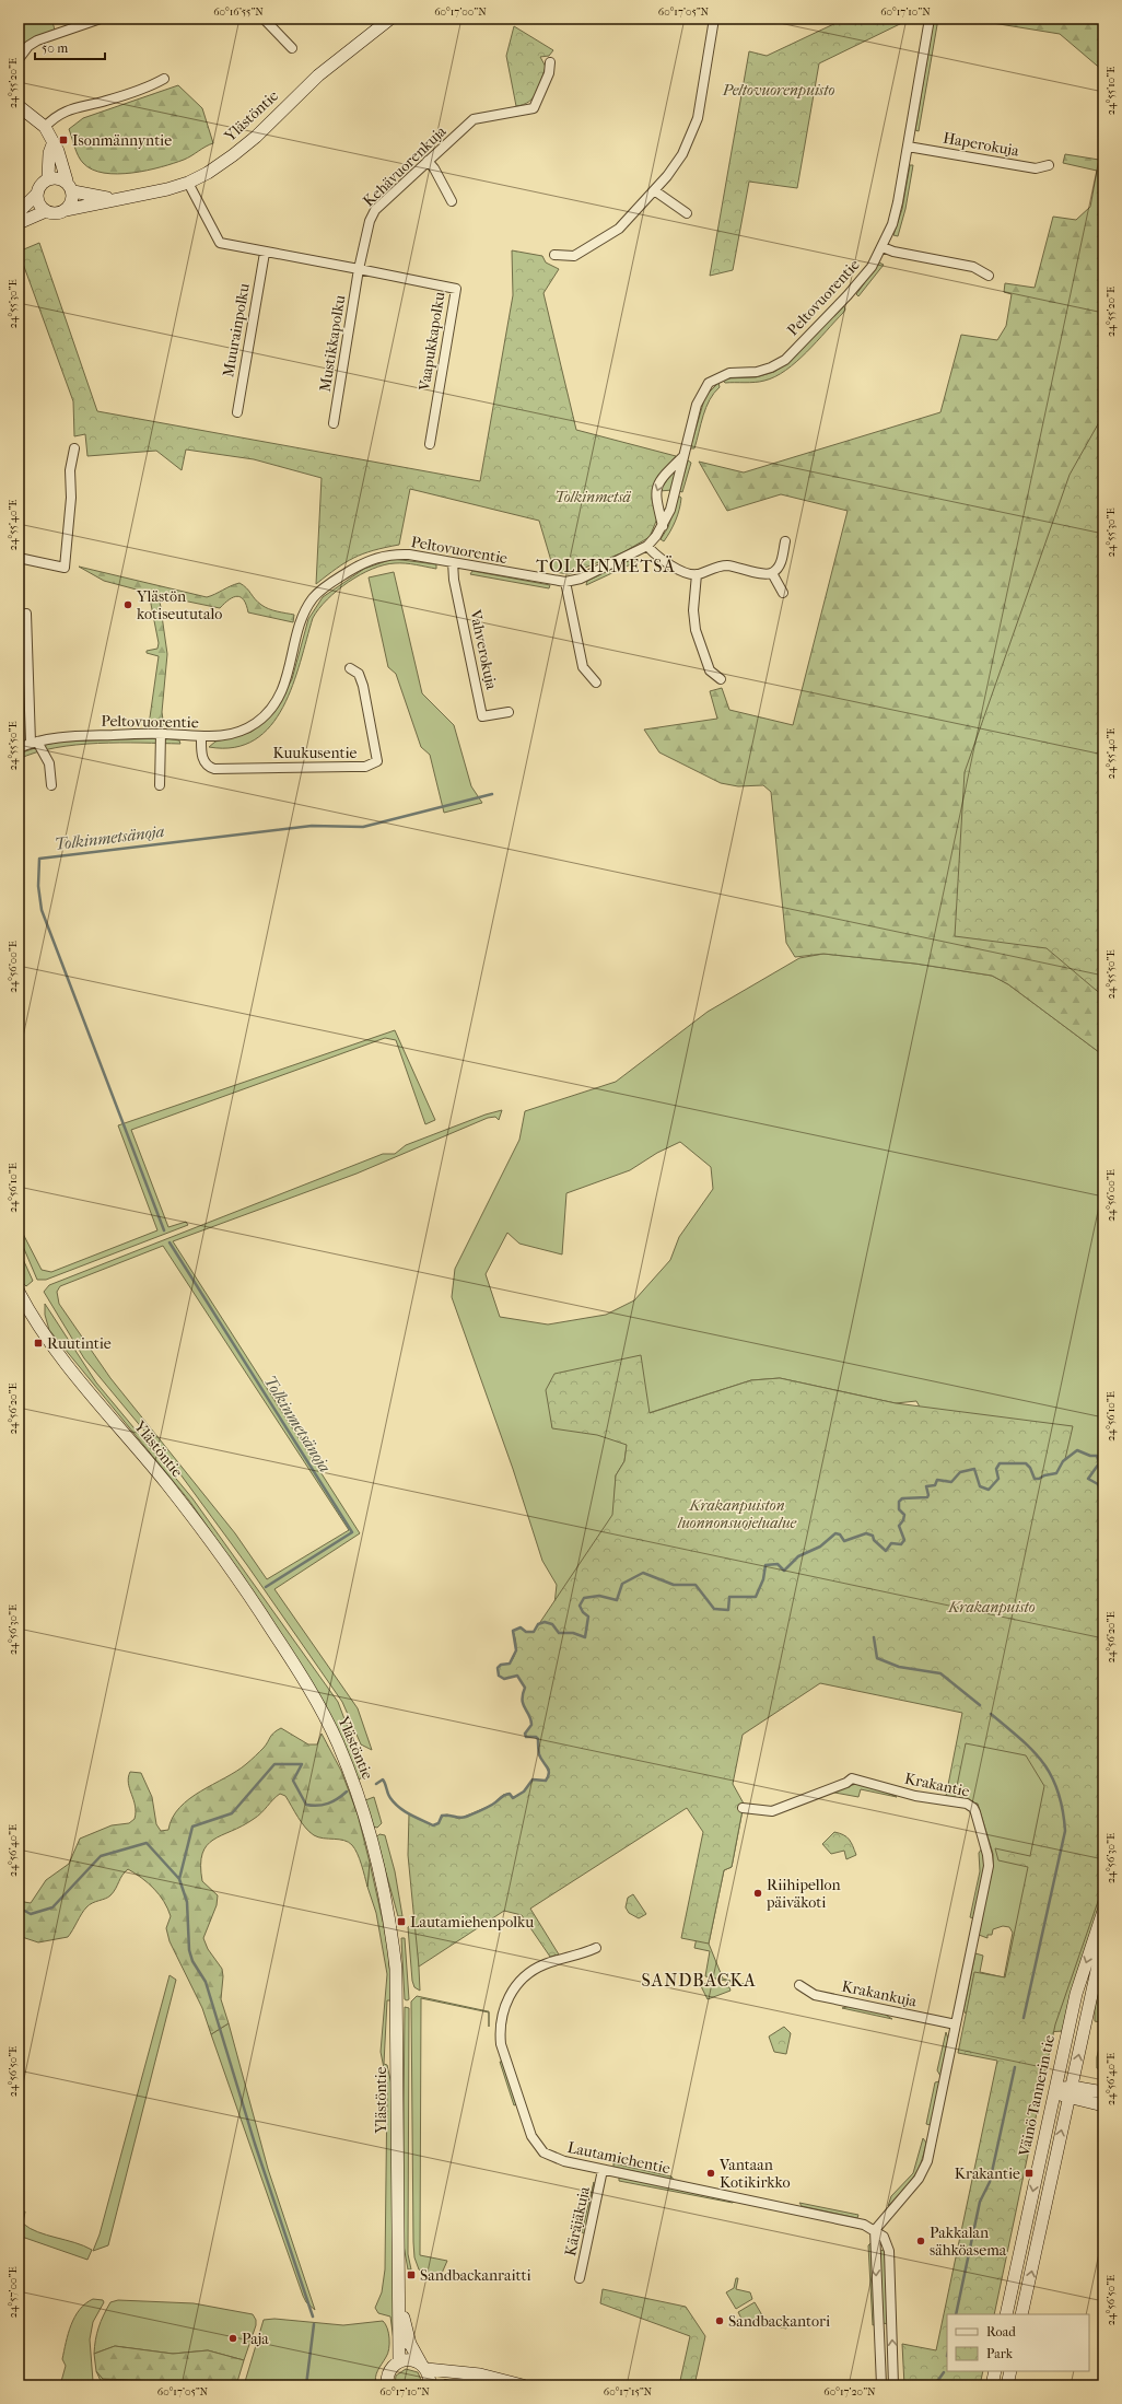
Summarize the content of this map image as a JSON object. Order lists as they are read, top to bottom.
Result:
{
  "streets": {
    "main road": ["Ylästöntie", "Väinö Tannerin tie"],
    "street": [
      "Haperokuja",
      "Kehävuorenkuja",
      "Peltovuorentie",
      "Muurainpolku",
      "Vaapukkapolku",
      "Mustikkapolku",
      "Vahverokuja",
      "Kuukusentie",
      "Krakantie",
      "Krakankuja",
      "Lautamiehentie",
      "Käräjäkuja"
    ]
  },
  "crossings": [
    ["Haperokuja", "Peltovuorentie"],
    ["Kehävuorenkuja", "Vaapukkapolku"],
    ["Kehävuorenkuja", "Mustikkapolku"],
    ["Peltovuorentie", "Vahverokuja"],
    ["Peltovuorentie", "Kuukusentie"],
    ["Vaapukkapolku", "Mustikkapolku"],
    ["Krakantie", "Krakankuja"],
    ["Krakantie", "Lautamiehentie"],
    ["Lautamiehentie", "Käräjäkuja"]
  ],
  "districts": ["TOLKINMETSÄ", "SANDBACKA"],
  "water": ["Tolkinmetsänoja"],
  "parks": [
    "Peltovuorenpuisto",
    "Tolkinmetsä",
    "Krakanpuiston luonnonsuojelualue",
    "Krakanpuisto"
  ],
  "places": {
    "transit": [
      "Isonmännyntie",
      "Ruutintie",
      "Lautamiehenpolku",
      "Krakantie",
      "Sandbackanraitti"
    ],
    "other": [
      "Ylästön kotiseututalo",
      "Riihipellon päiväkoti",
      "Vantaan Kotikirkko",
      "Pakkalan sähköasema",
      "Sandbackantori",
      "Paja"
    ]
  },
  "legend": ["Road", "Park"],
  "scale_bar": "50 m",
  "coordinates": [
    "60°16'55\"N",
    "60°17'00\"N",
    "60°17'05\"N",
    "60°17'10\"N",
    "24°55'20\"E",
    "24°55'10\"E",
    "24°55'30\"E",
    "24°55'40\"E",
    "24°55'50\"E",
    "24°56'00\"E",
    "24°56'10\"E",
    "24°56'20\"E",
    "24°56'30\"E",
    "24°56'40\"E",
    "24°56'50\"E",
    "24°57'00\"E",
    "60°17'15\"N",
    "60°17'20\"N"
  ]
}
